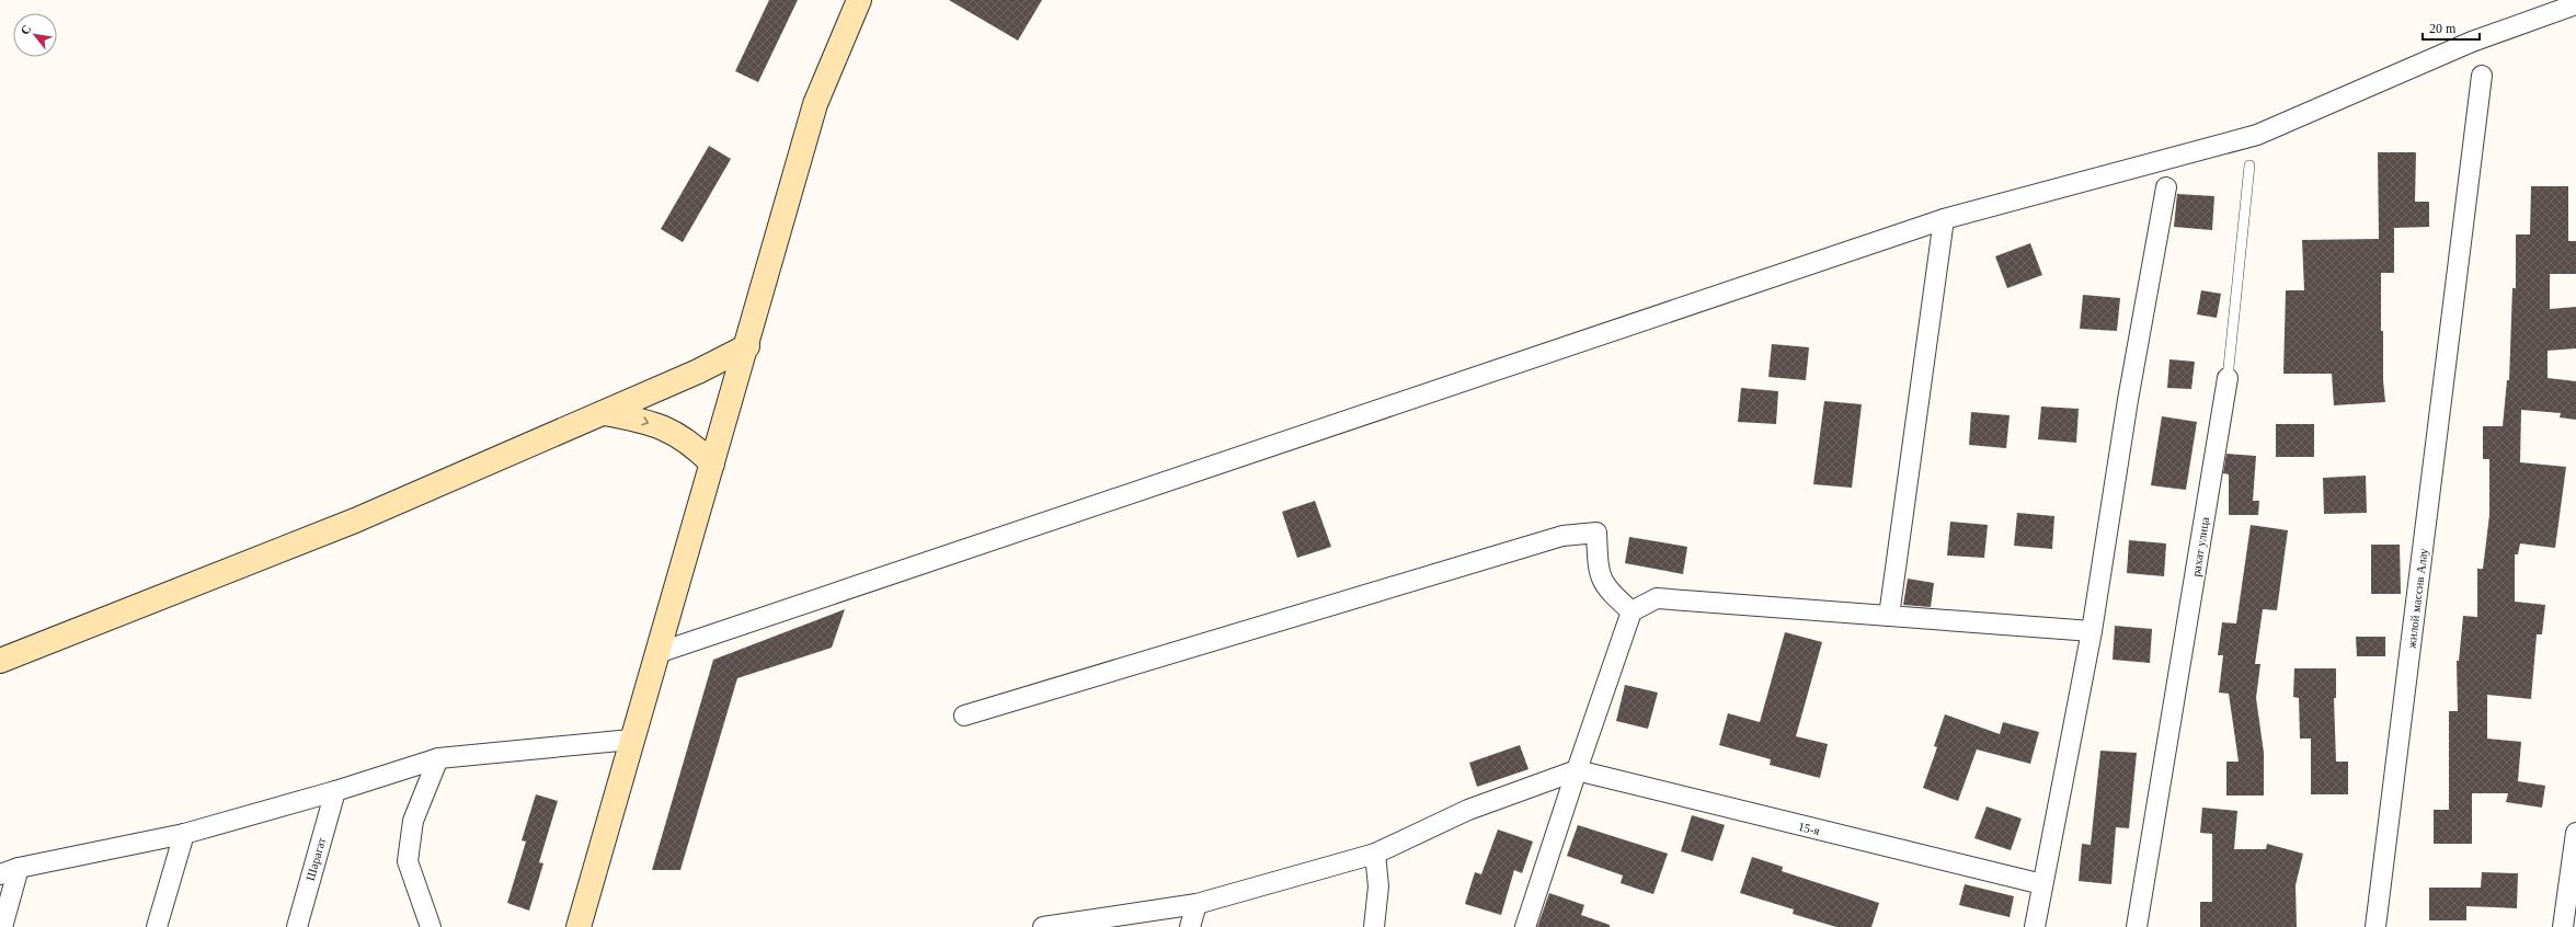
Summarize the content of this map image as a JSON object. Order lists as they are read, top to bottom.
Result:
{
  "streets": {
    "street": [
      "рахат улица",
      "жилой массив Алау",
      "15-я",
      "Шарагат"
    ]
  },
  "scale_bar": "20 m",
  "north": "top left"
}
